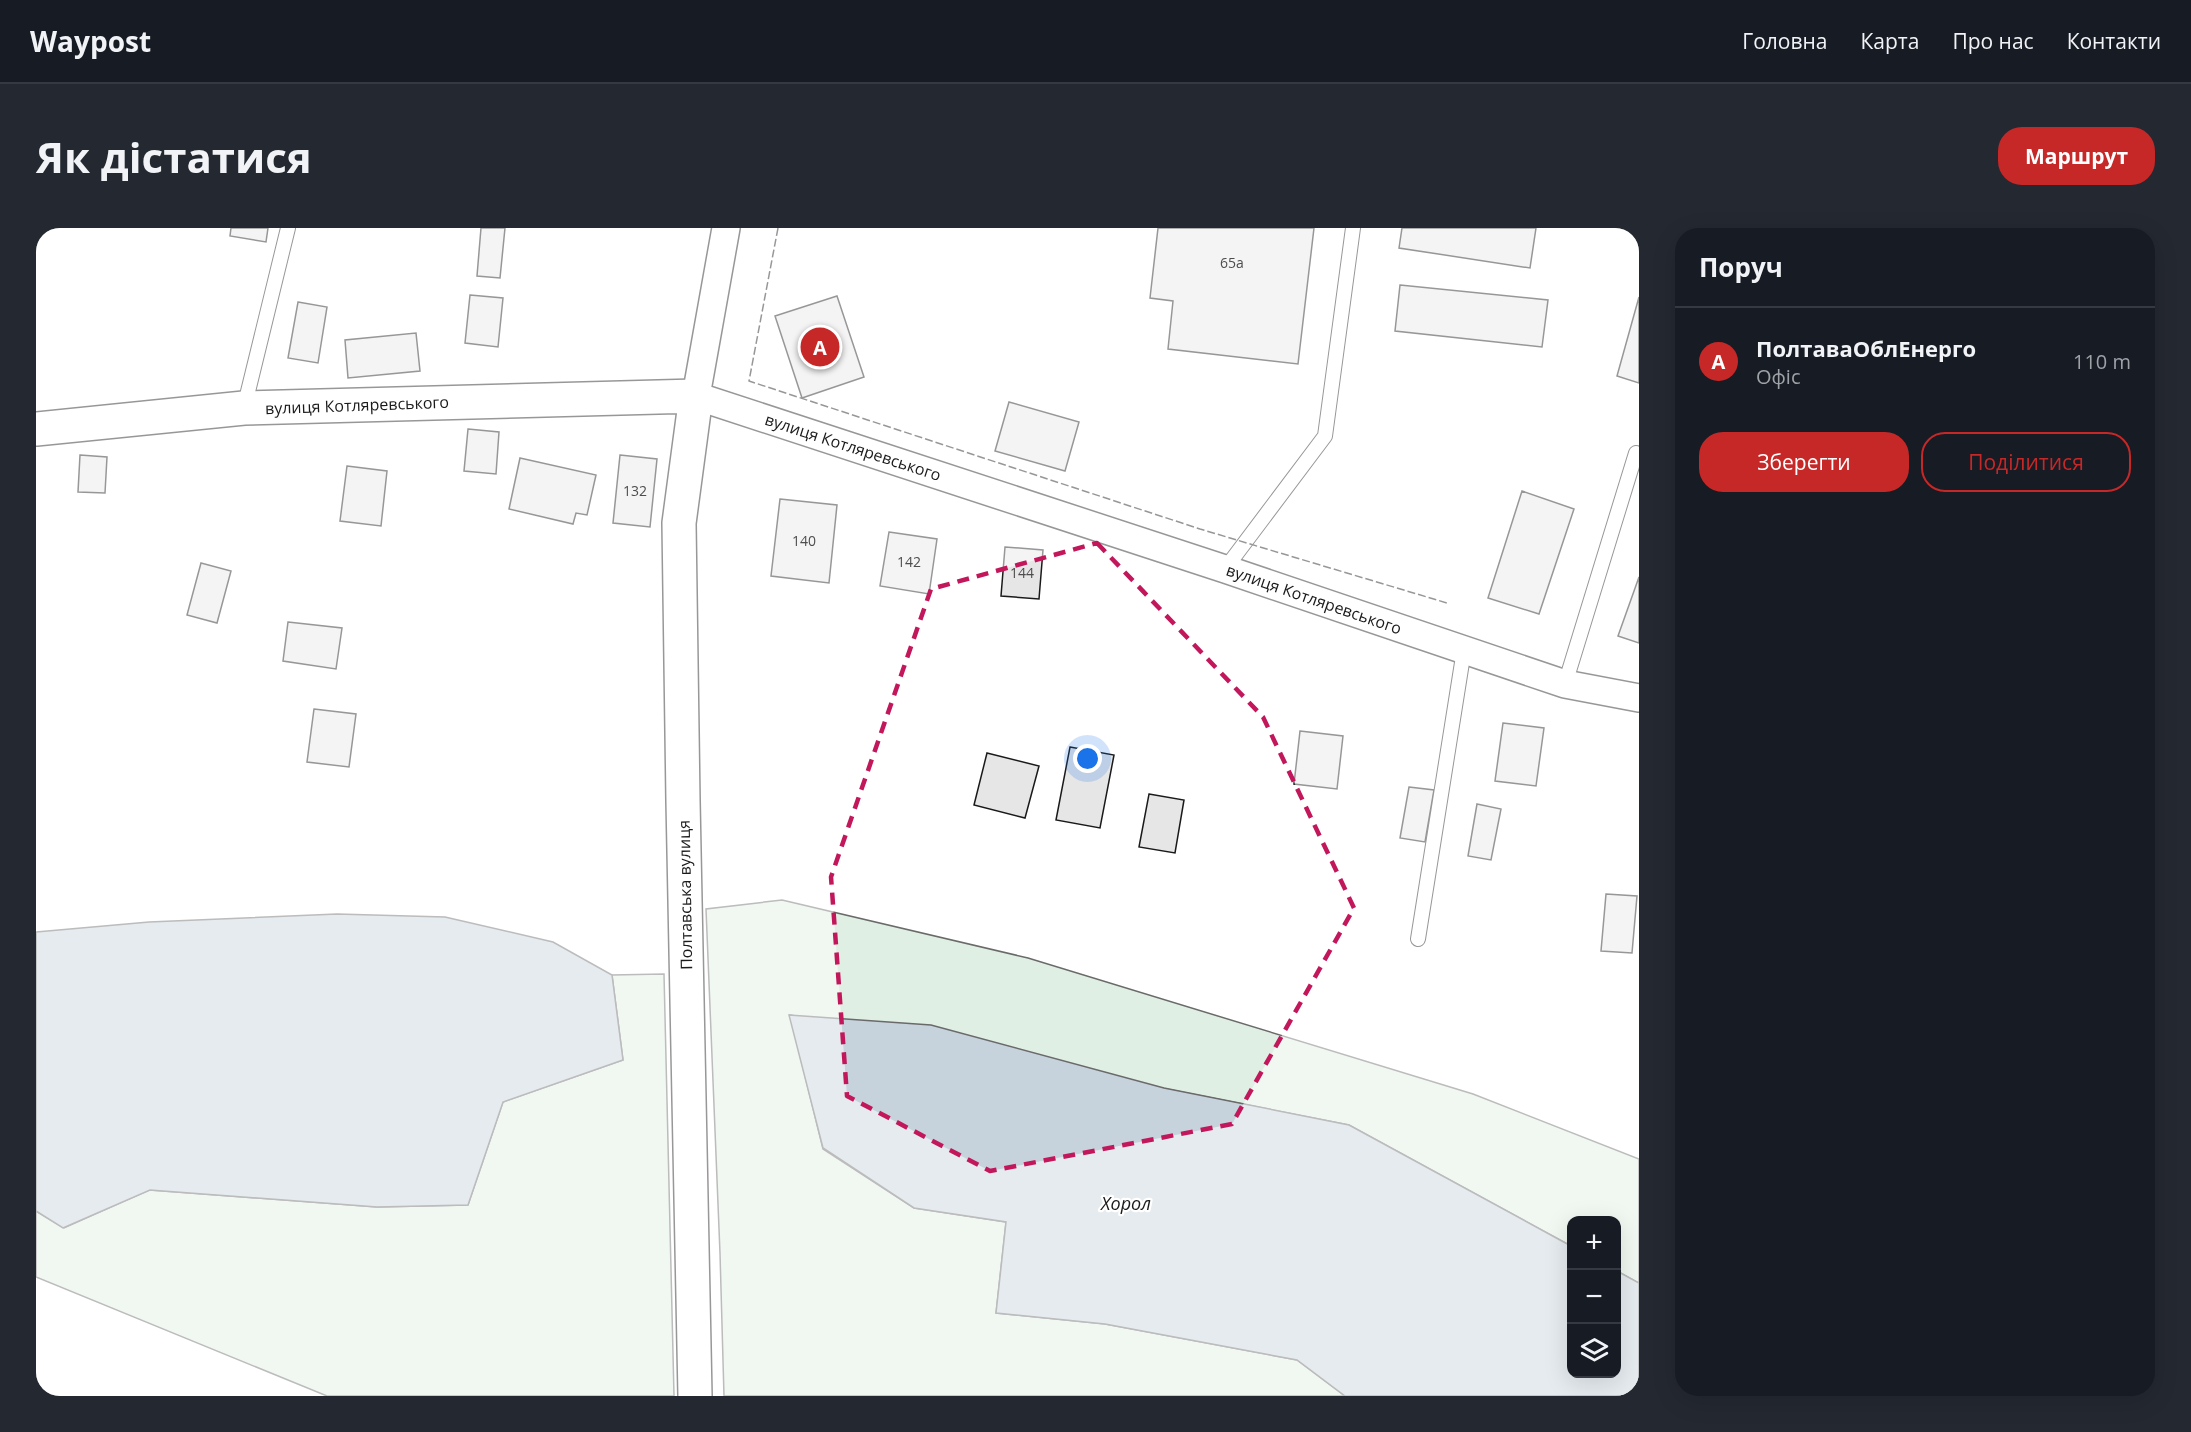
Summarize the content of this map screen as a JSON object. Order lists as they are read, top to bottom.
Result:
{
  "streets": {
    "street": ["вулиця Котляревського", "Полтавська вулиця"]
  },
  "crossings": [
    ["вулиця Котляревського", "Полтавська вулиця"]
  ],
  "water": ["Хорол"],
  "house_numbers": [
    "65а",
    "132",
    "140",
    "142",
    "144"
  ],
  "page": {
    "header": "Waypost",
    "nav": [
      "Головна",
      "Карта",
      "Про нас",
      "Контакти"
    ],
    "buttons": [
      "Маршрут",
      ["Зберегти", "Поділитися"]
    ],
    "title": "Як дістатися",
    "heading": "Поруч",
    "list": [
      {
        "mark": "A",
        "name": "ПолтаваОблЕнерго",
        "note": "Офіс",
        "value": "110 m"
      }
    ],
    "pins": "A",
    "map_buttons": ["+", "−"]
  }
}
